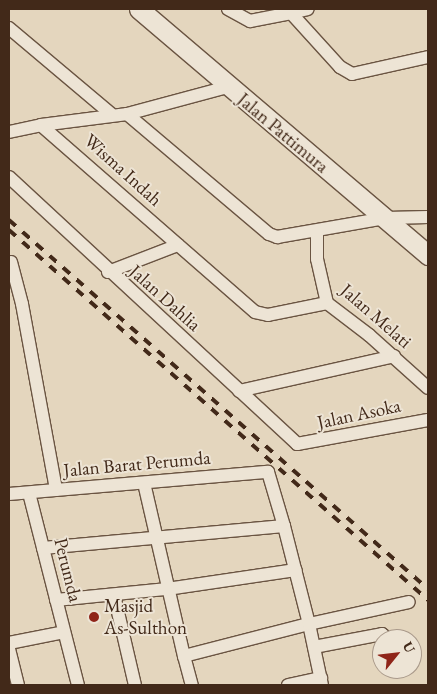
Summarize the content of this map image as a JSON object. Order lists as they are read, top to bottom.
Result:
{
  "streets": {
    "street": [
      "Jalan Pattimura",
      "Wisma Indah",
      "Jalan Dahlia",
      "Jalan Melati",
      "Jalan Asoka",
      "Jalan Barat Perumda",
      "Perumda"
    ]
  },
  "crossings": [
    ["Wisma Indah", "Jalan Melati"],
    ["Jalan Dahlia", "Jalan Asoka"],
    ["Jalan Barat Perumda", "Perumda"]
  ],
  "places": ["Masjid As-Sulthon"],
  "north": "top right"
}
